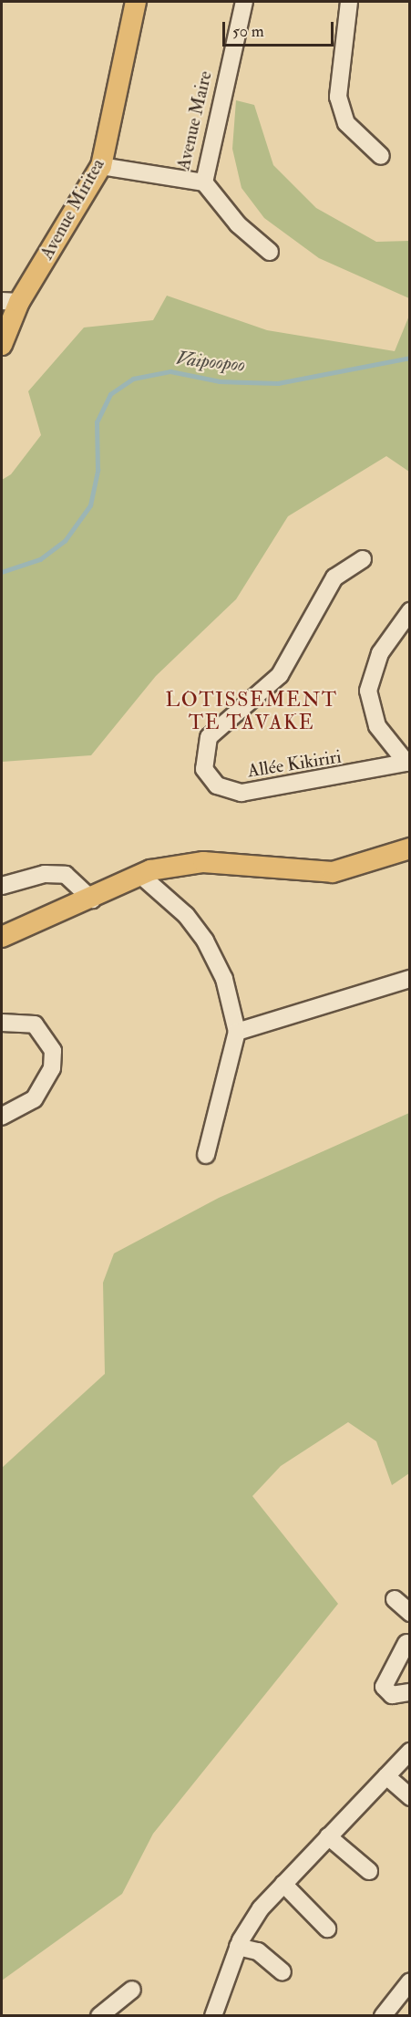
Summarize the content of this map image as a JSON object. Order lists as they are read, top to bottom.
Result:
{
  "streets": {
    "main road": ["Avenue Miritea"],
    "street": ["Avenue Maire", "Allée Kikiriri"]
  },
  "crossings": [
    ["Avenue Maire", "Avenue Miritea"]
  ],
  "districts": ["LOTISSEMENT TE TAVAKE"],
  "water": ["Vaipoopoo"],
  "scale_bar": "50 m"
}
